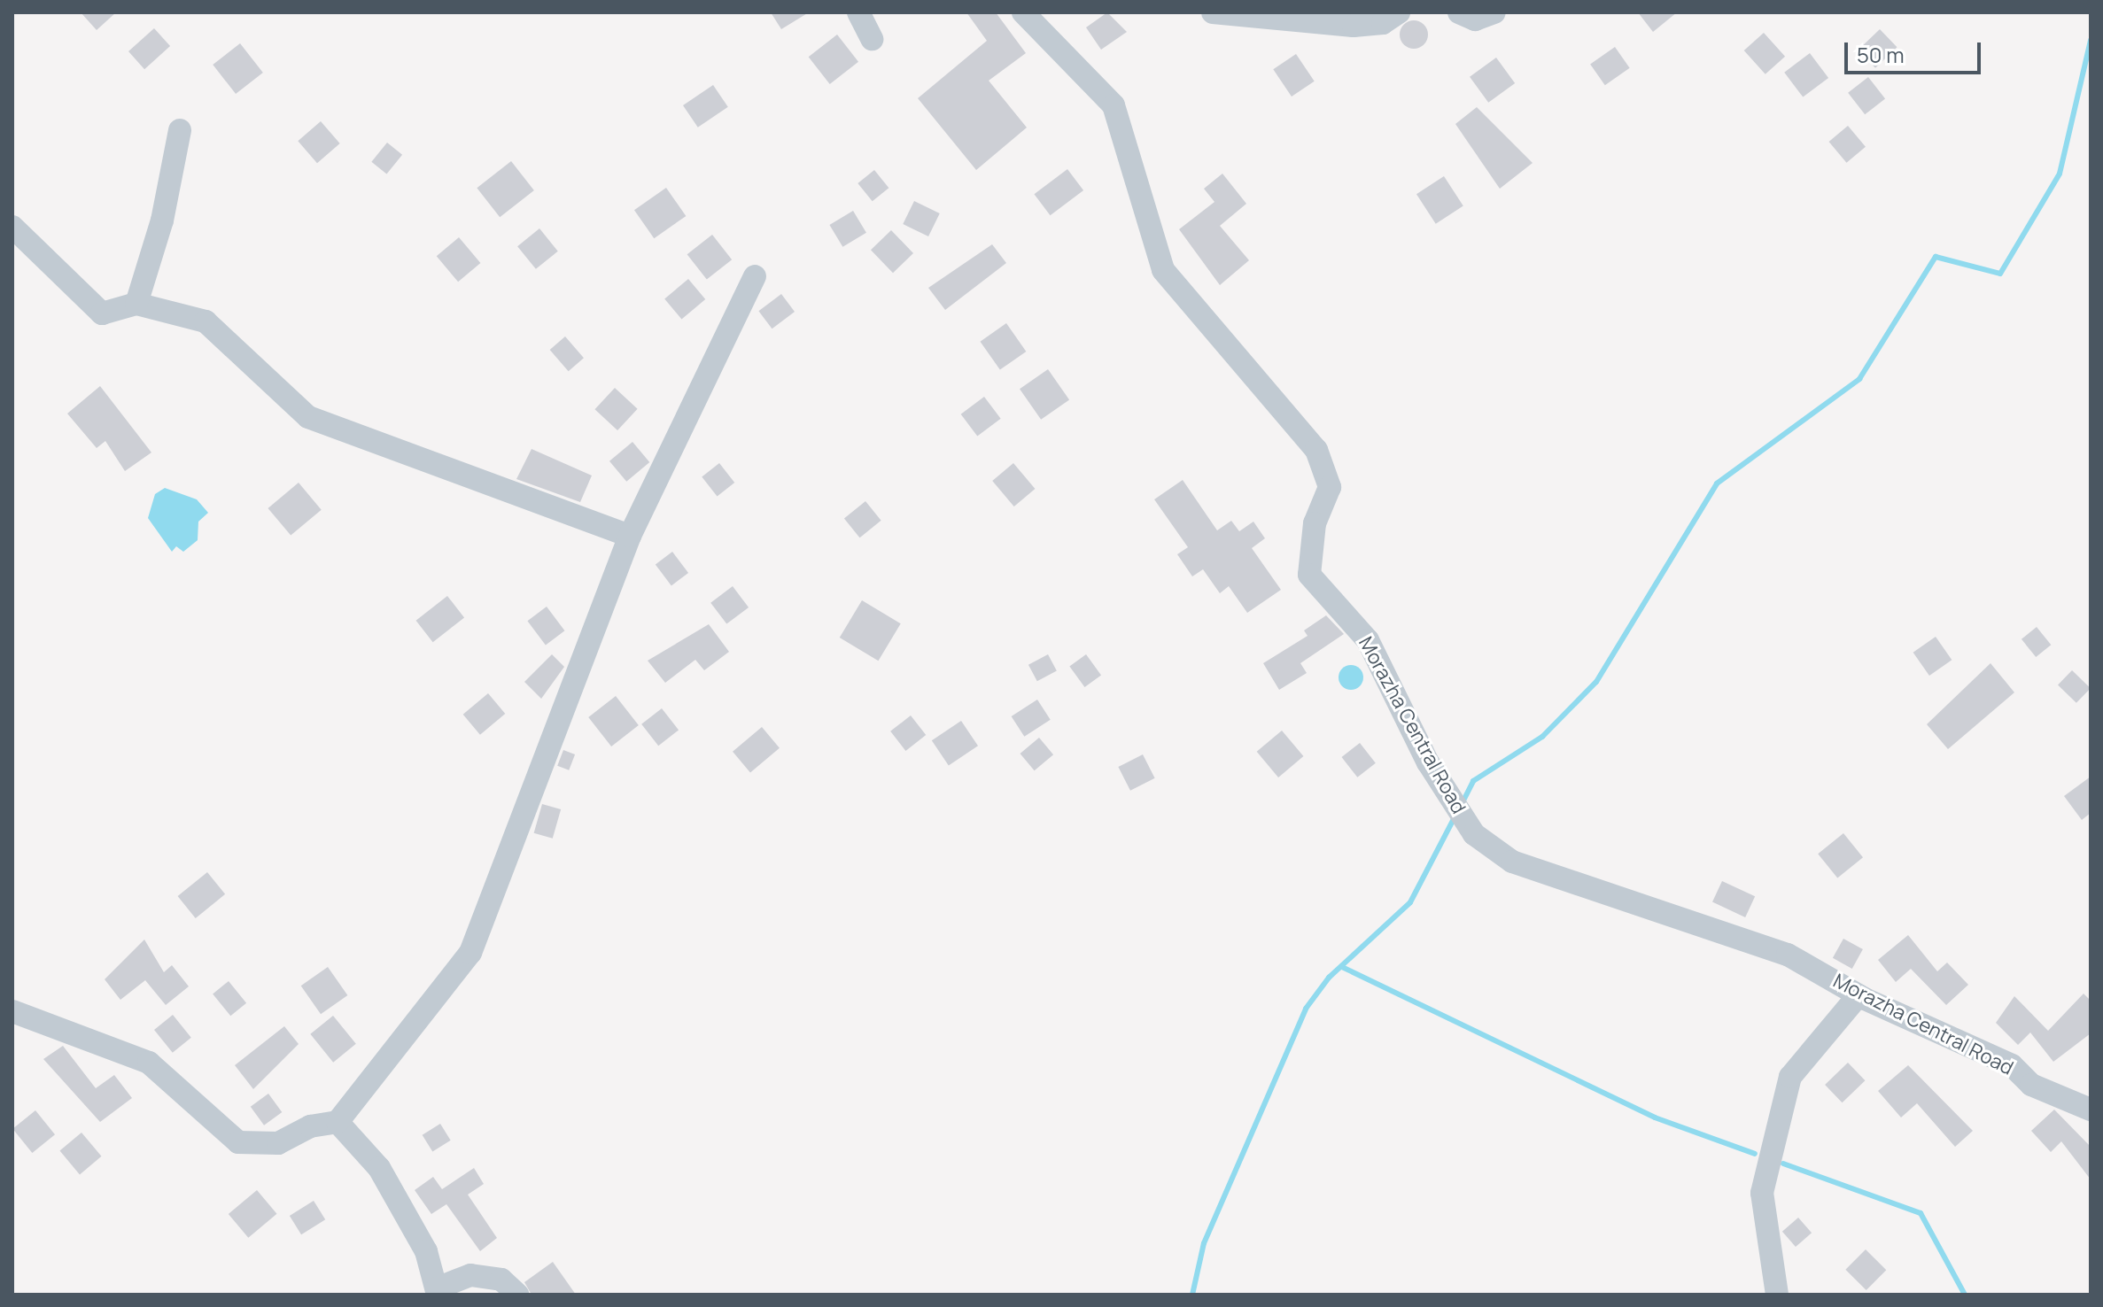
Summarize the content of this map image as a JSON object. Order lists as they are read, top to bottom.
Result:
{
  "streets": {
    "street": ["Morazha Central Road"]
  },
  "scale_bar": "50 m"
}
